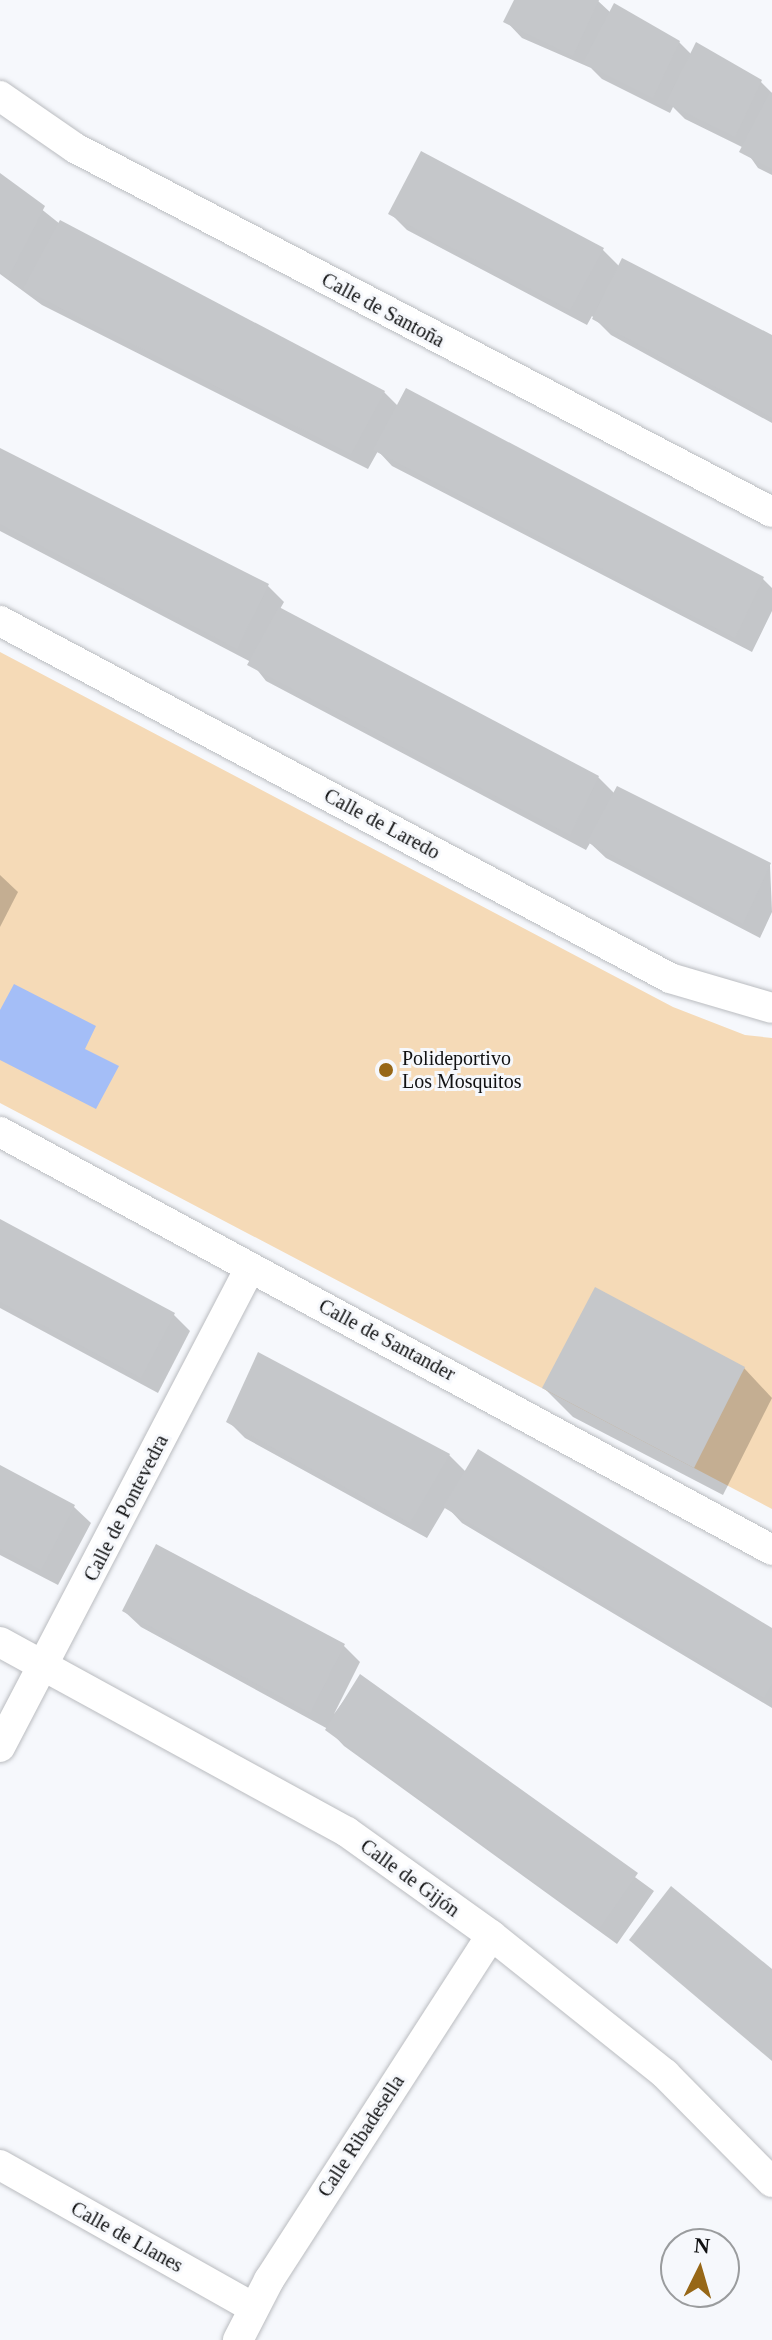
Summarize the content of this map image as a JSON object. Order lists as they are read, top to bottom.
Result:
{
  "streets": {
    "street": [
      "Calle de Santoña",
      "Calle de Laredo",
      "Calle de Santander",
      "Calle de Pontevedra",
      "Calle de Gijón",
      "Calle Ribadesella",
      "Calle de Llanes"
    ]
  },
  "crossings": [
    ["Calle de Santander", "Calle de Pontevedra"],
    ["Calle de Pontevedra", "Calle de Gijón"],
    ["Calle de Gijón", "Calle Ribadesella"],
    ["Calle Ribadesella", "Calle de Llanes"]
  ],
  "places": ["Polideportivo Los Mosquitos"],
  "north": "top"
}
